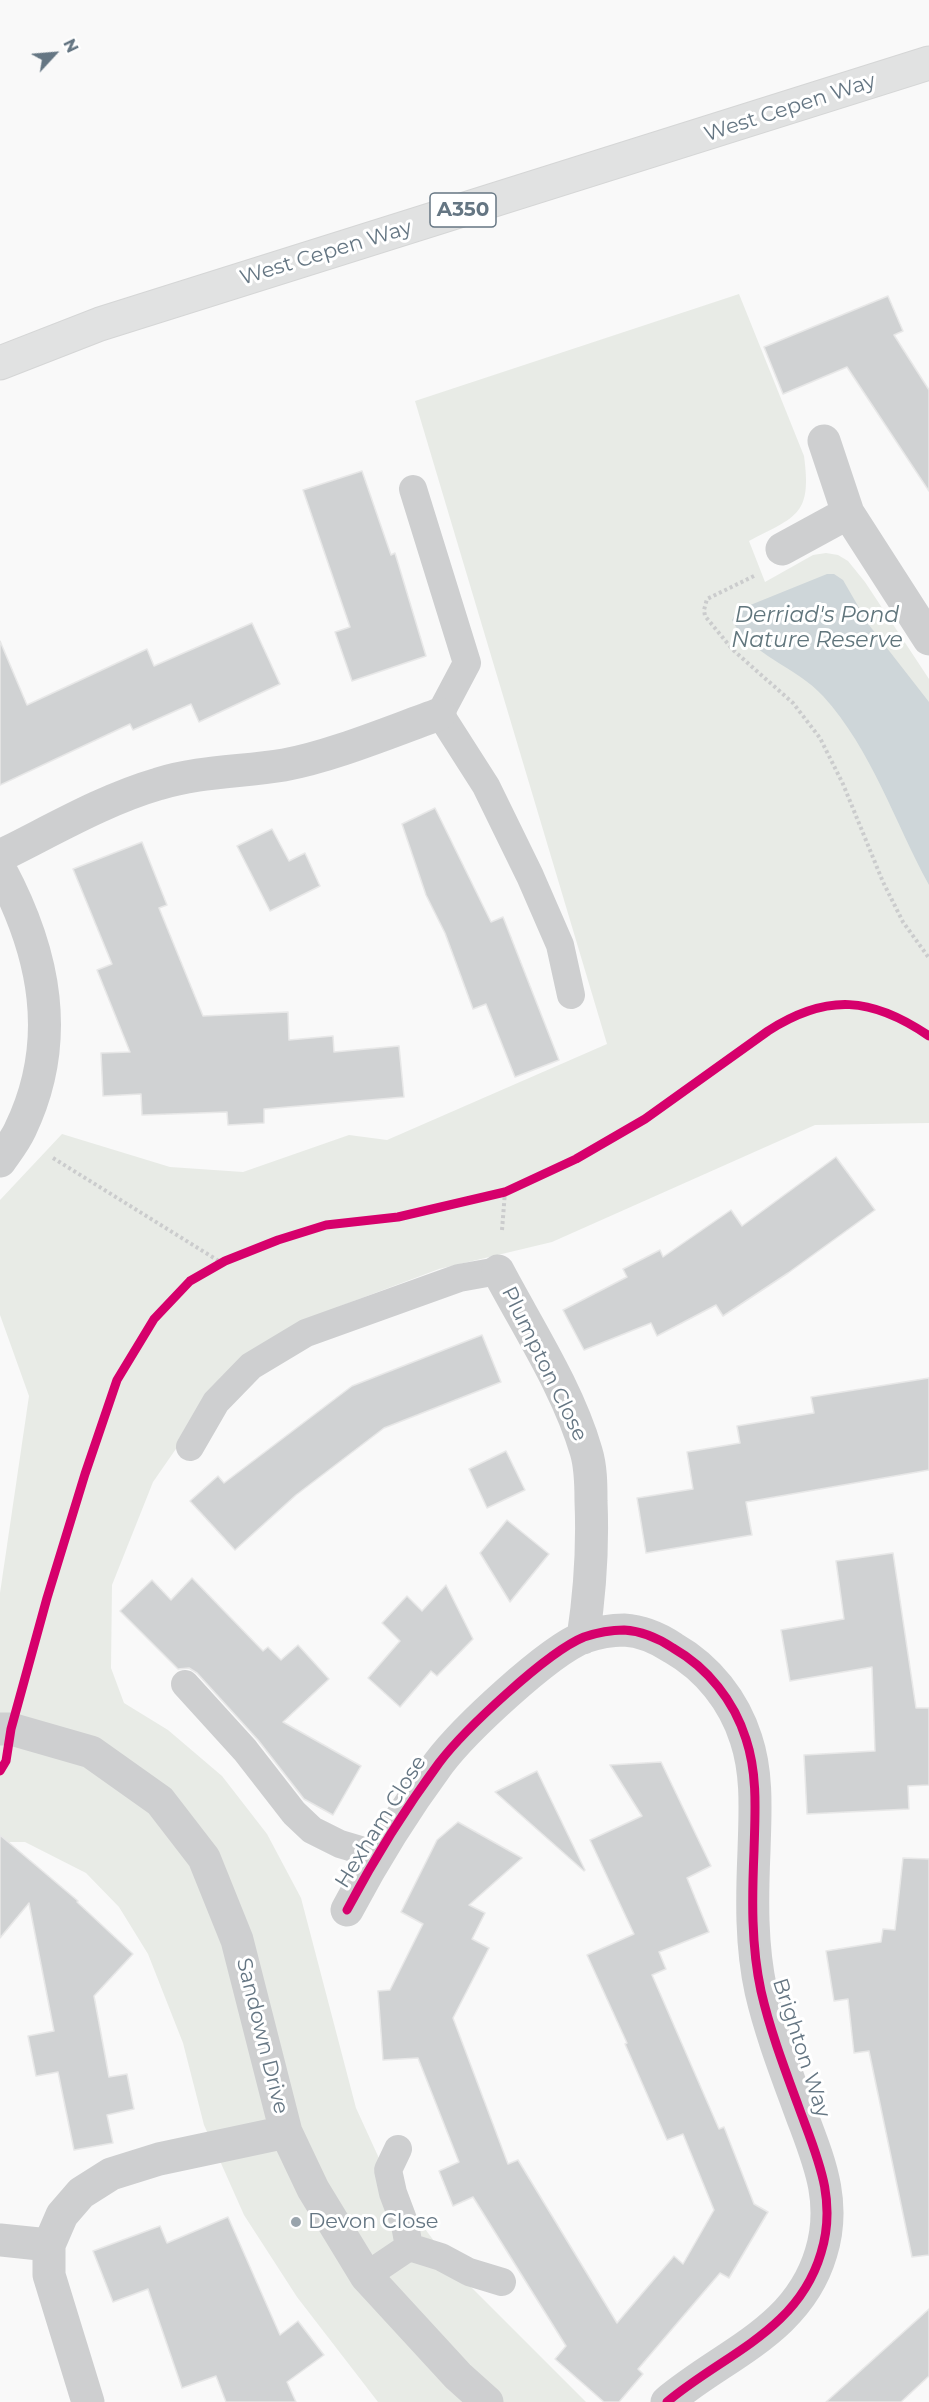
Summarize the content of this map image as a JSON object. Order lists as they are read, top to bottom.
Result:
{
  "streets": {
    "highway": ["West Cepen Way", "A350"],
    "street": [
      "Plumpton Close",
      "Hexham Close",
      "Sandown Drive",
      "Brighton Way"
    ]
  },
  "crossings": [
    ["Plumpton Close", "Hexham Close"],
    ["Plumpton Close", "Brighton Way"],
    ["Hexham Close", "Brighton Way"]
  ],
  "water": ["Derriad's Pond Nature Reserve"],
  "places": ["Devon Close"],
  "north": "top right"
}
